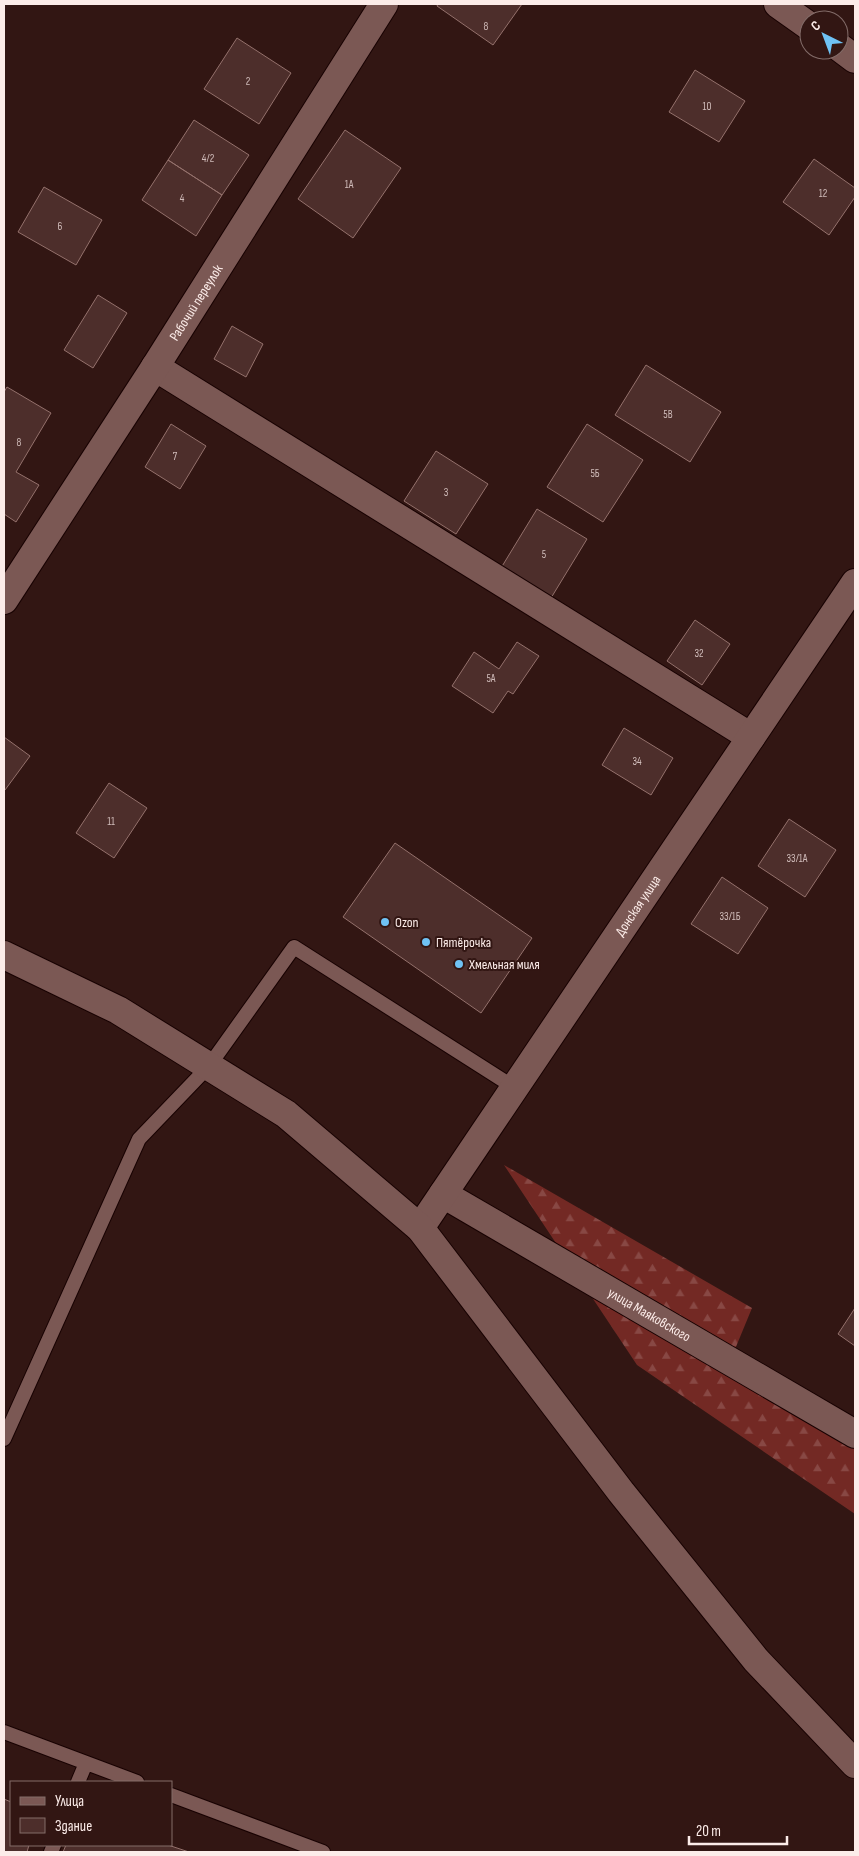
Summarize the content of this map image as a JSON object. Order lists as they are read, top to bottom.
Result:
{
  "streets": {
    "street": ["Рабочий переулок", "Донская улица", "улица Маяковского"]
  },
  "crossings": [
    ["Донская улица", "улица Маяковского"]
  ],
  "places": ["Ozon", "Пятёрочка", "Хмельная миля"],
  "house_numbers": [
    "8",
    "2",
    "10",
    "4/2",
    "1А",
    "12",
    "4",
    "6",
    "5В",
    "8",
    "7",
    "5Б",
    "3",
    "5",
    "32",
    "5А",
    "34",
    "11",
    "33/1А",
    "33/1Б"
  ],
  "legend": ["Улица", "Здание"],
  "scale_bar": "20 m",
  "north": "top left"
}
